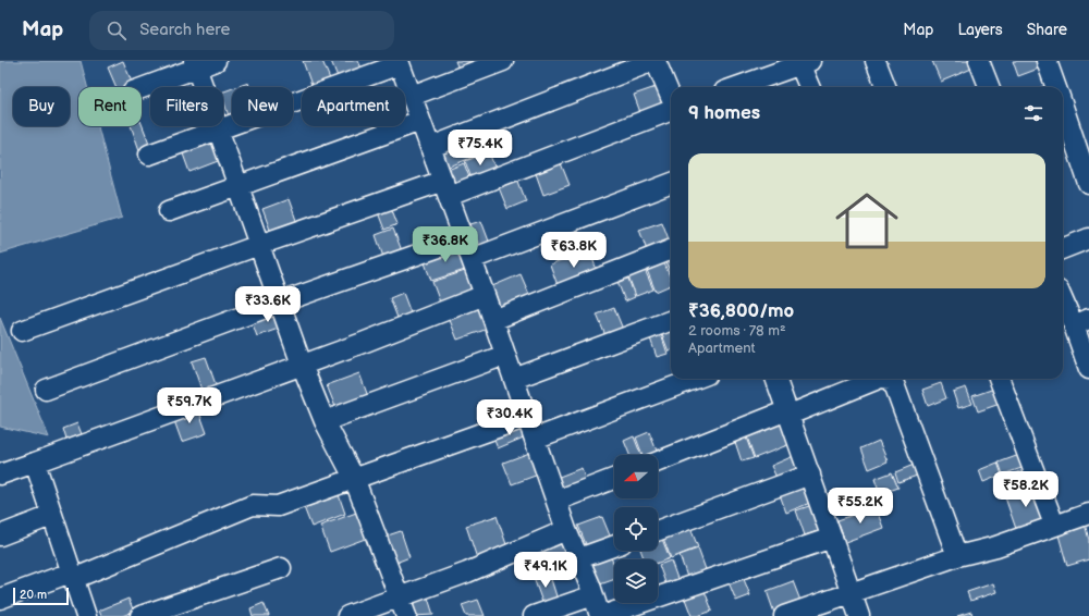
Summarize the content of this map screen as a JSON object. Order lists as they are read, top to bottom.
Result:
{
  "scale_bar": "20 m",
  "north": "left",
  "page": {
    "header": "Map",
    "search": "Search here",
    "nav": ["Map", "Layers", "Share"],
    "chip": [
      "Buy",
      "Rent",
      "Filters",
      "New",
      "Apartment"
    ],
    "heading": "9 homes",
    "price": [
      "₹75.4K",
      "₹36.8K",
      "₹63.8K",
      "₹33.6K",
      "₹59.7K",
      "₹30.4K",
      "₹58.2K",
      "₹55.2K",
      "₹49.1K"
    ],
    "list": [
      {
        "name": "₹36,800/mo",
        "note": "2 rooms · 78 m² · Apartment"
      }
    ],
    "scale": "20 m"
  }
}
